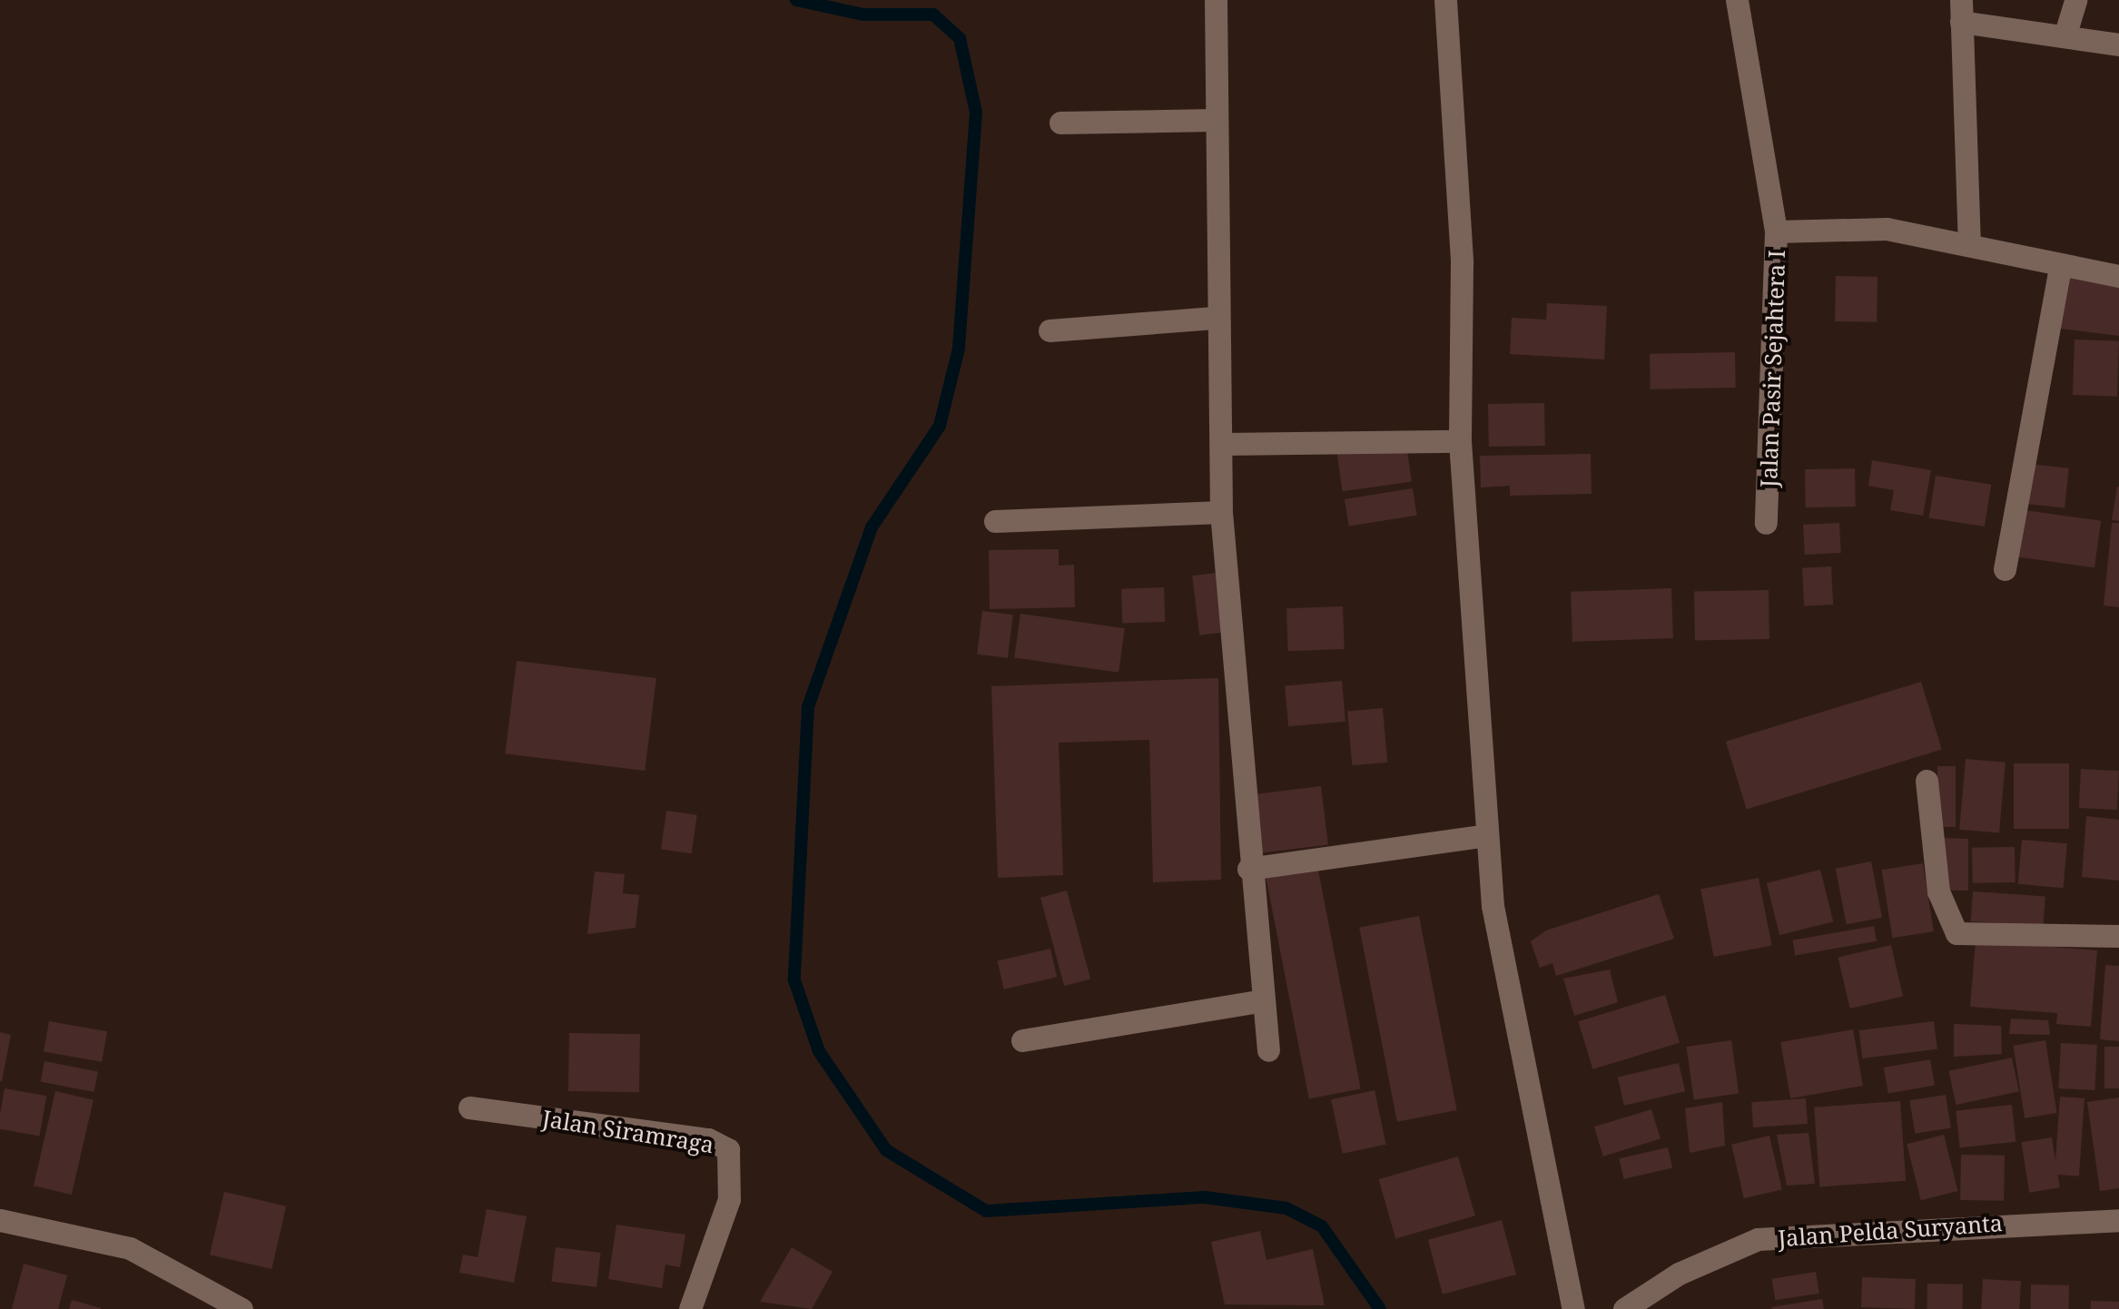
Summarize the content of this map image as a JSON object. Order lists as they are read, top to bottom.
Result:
{
  "streets": {
    "street": ["Jalan Pasir Sejahtera I", "Jalan Siramraga", "Jalan Pelda Suryanta"]
  }
}
